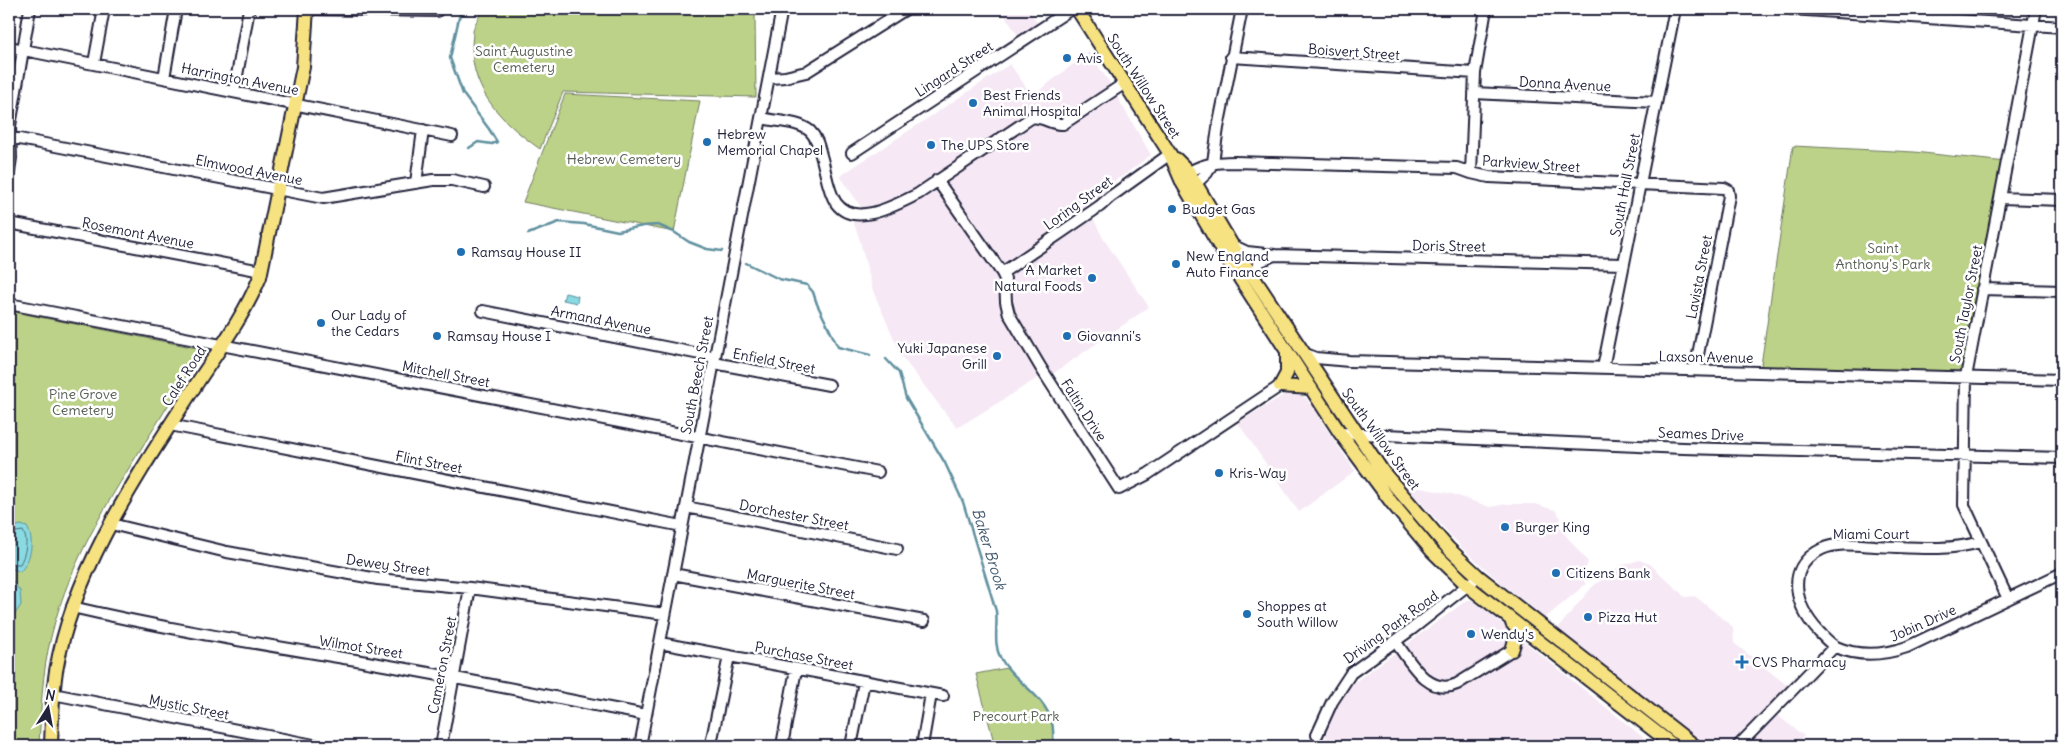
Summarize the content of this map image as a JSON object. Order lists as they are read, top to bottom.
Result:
{
  "streets": {
    "main road": ["South Willow Street", "Calef Road"],
    "street": [
      "Boisvert Street",
      "Lingard Street",
      "Harrington Avenue",
      "Donna Avenue",
      "Parkview Street",
      "Elmwood Avenue",
      "South Hall Street",
      "Loring Street",
      "Rosemont Avenue",
      "Doris Street",
      "Lavista Street",
      "South Taylor Street",
      "Armand Avenue",
      "Laxson Avenue",
      "Enfield Street",
      "Mitchell Street",
      "South Beech Street",
      "Faltin Drive",
      "Seames Drive",
      "Flint Street",
      "Dorchester Street",
      "Miami Court",
      "Dewey Street",
      "Marguerite Street",
      "Jobin Drive",
      "Driving Park Road",
      "Wilmot Street",
      "Purchase Street",
      "Cameron Street",
      "Mystic Street"
    ]
  },
  "crossings": [
    ["Harrington Avenue", "Calef Road"],
    ["Donna Avenue", "South Hall Street"],
    ["South Willow Street", "Loring Street"],
    ["South Willow Street", "Doris Street"],
    ["South Willow Street", "Laxson Avenue"],
    ["South Willow Street", "Seames Drive"],
    ["South Willow Street", "Driving Park Road"],
    ["Parkview Street", "South Hall Street"],
    ["Parkview Street", "Lavista Street"],
    ["Elmwood Avenue", "Calef Road"],
    ["South Hall Street", "Doris Street"],
    ["South Hall Street", "Laxson Avenue"],
    ["Loring Street", "Faltin Drive"],
    ["Rosemont Avenue", "Calef Road"],
    ["Lavista Street", "Laxson Avenue"],
    ["South Taylor Street", "Laxson Avenue"],
    ["South Taylor Street", "Seames Drive"],
    ["South Taylor Street", "Miami Court"],
    ["South Taylor Street", "Jobin Drive"],
    ["Armand Avenue", "Enfield Street"],
    ["Armand Avenue", "South Beech Street"],
    ["Enfield Street", "South Beech Street"],
    ["Mitchell Street", "South Beech Street"],
    ["Mitchell Street", "Calef Road"],
    ["South Beech Street", "Flint Street"],
    ["South Beech Street", "Dorchester Street"],
    ["South Beech Street", "Dewey Street"],
    ["South Beech Street", "Marguerite Street"],
    ["South Beech Street", "Wilmot Street"],
    ["South Beech Street", "Purchase Street"],
    ["Calef Road", "Flint Street"],
    ["Calef Road", "Dewey Street"],
    ["Calef Road", "Wilmot Street"],
    ["Calef Road", "Mystic Street"],
    ["Miami Court", "Jobin Drive"],
    ["Dewey Street", "Cameron Street"],
    ["Wilmot Street", "Cameron Street"]
  ],
  "water": ["Baker Brook"],
  "parks": [
    "Saint Augustine Cemetery",
    "Hebrew Cemetery",
    "Saint Anthony's Park",
    "Pine Grove Cemetery",
    "Precourt Park"
  ],
  "places": {
    "other": [
      "Avis",
      "Best Friends Animal Hospital",
      "Hebrew Memorial Chapel",
      "The UPS Store",
      "Budget Gas",
      "Ramsay House II",
      "New England Auto Finance",
      "A Market Natural Foods",
      "Our Lady of the Cedars",
      "Ramsay House I",
      "Giovanni's",
      "Yuki Japanese Grill",
      "Kris-Way",
      "Burger King",
      "Citizens Bank",
      "Shoppes at South Willow",
      "Pizza Hut",
      "Wendy's"
    ],
    "health": ["CVS Pharmacy"]
  },
  "north": "top"
}
